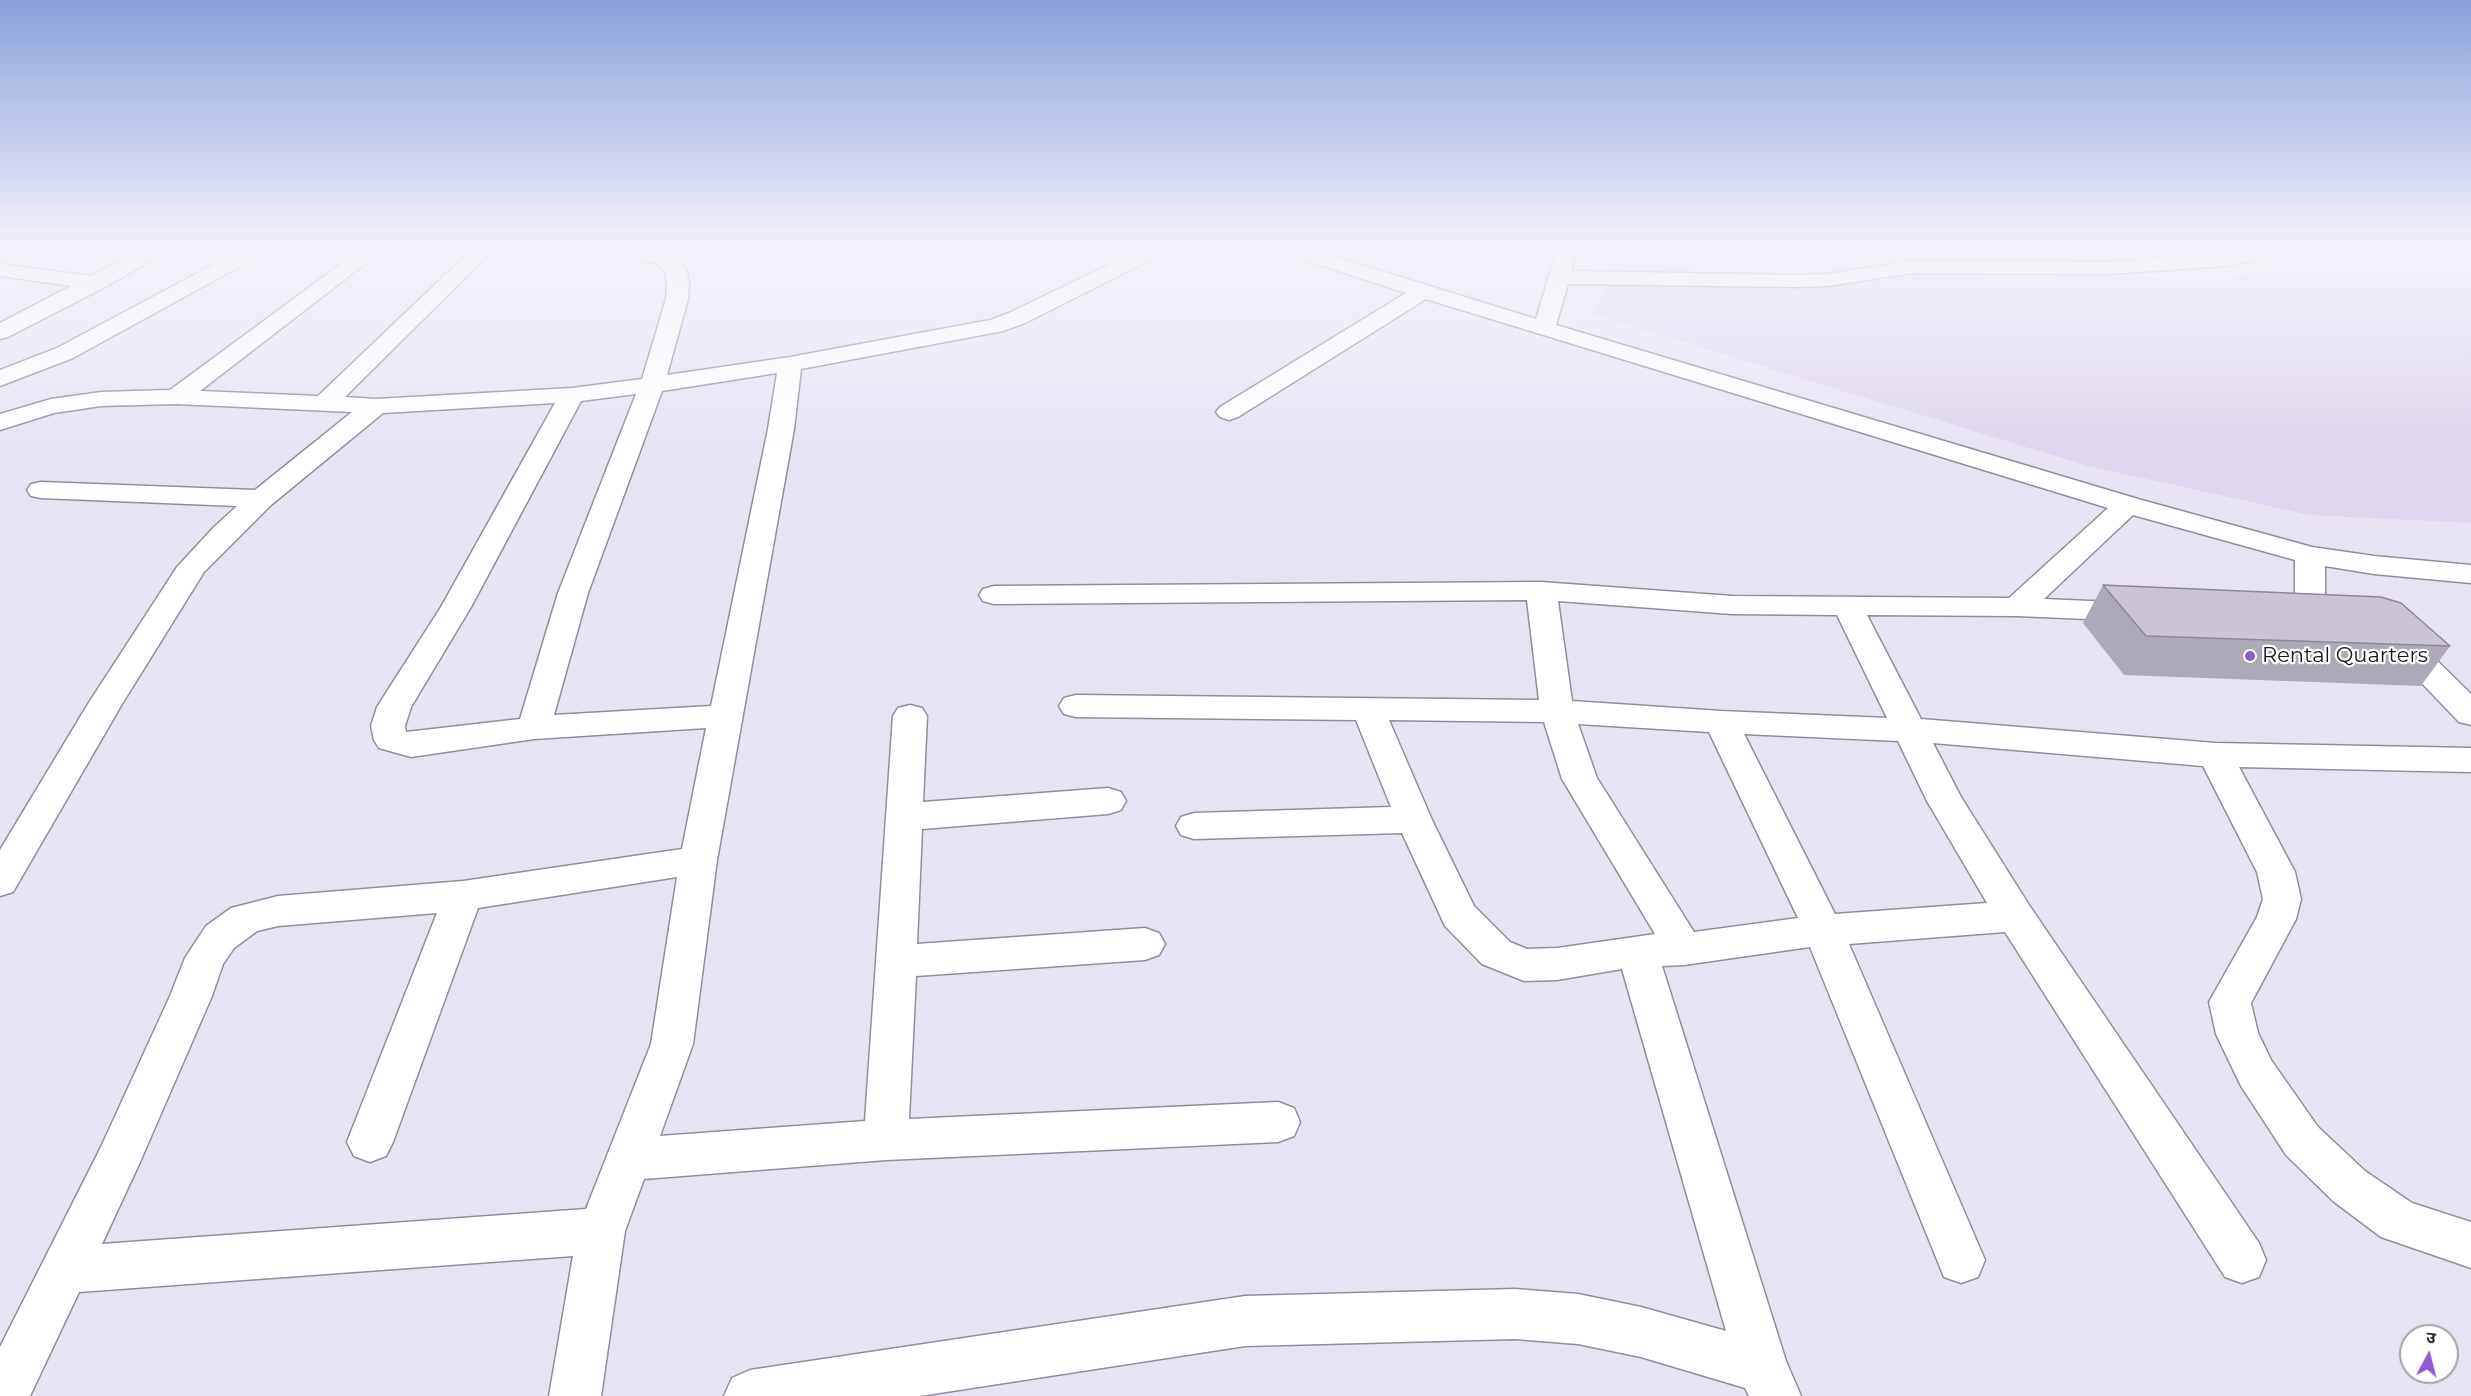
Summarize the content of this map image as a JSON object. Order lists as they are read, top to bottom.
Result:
{
  "places": ["Rental Quarters"],
  "north": "top"
}
